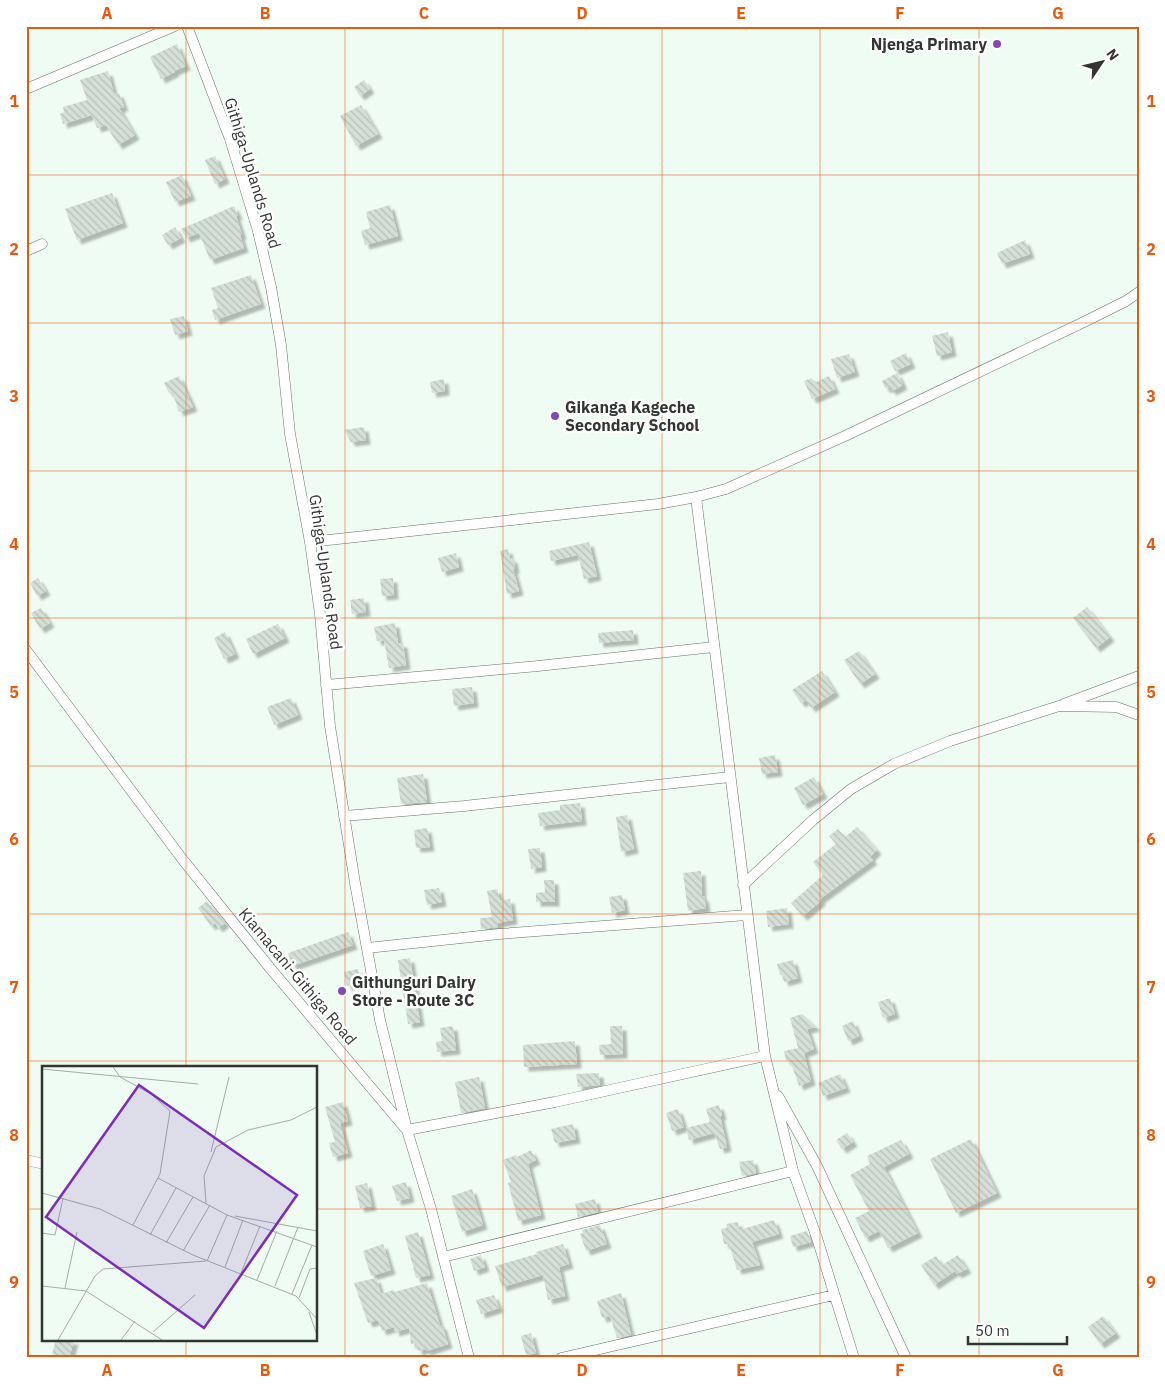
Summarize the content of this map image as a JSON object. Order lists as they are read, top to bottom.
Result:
{
  "streets": {
    "street": ["Githiga-Uplands Road", "Kiamacani-Githiga Road"]
  },
  "crossings": [
    ["Githiga-Uplands Road", "Kiamacani-Githiga Road"]
  ],
  "places": ["Njenga Primary", "Gikanga Kageche Secondary School", "Githunguri Dairy Store - Route 3C"],
  "scale_bar": "50 m",
  "north": "top right",
  "grid": {
    "columns": [
      "A",
      "B",
      "C",
      "D",
      "E",
      "F",
      "G"
    ],
    "rows": [
      "1",
      "2",
      "3",
      "4",
      "5",
      "6",
      "7",
      "8",
      "9"
    ]
  }
}
